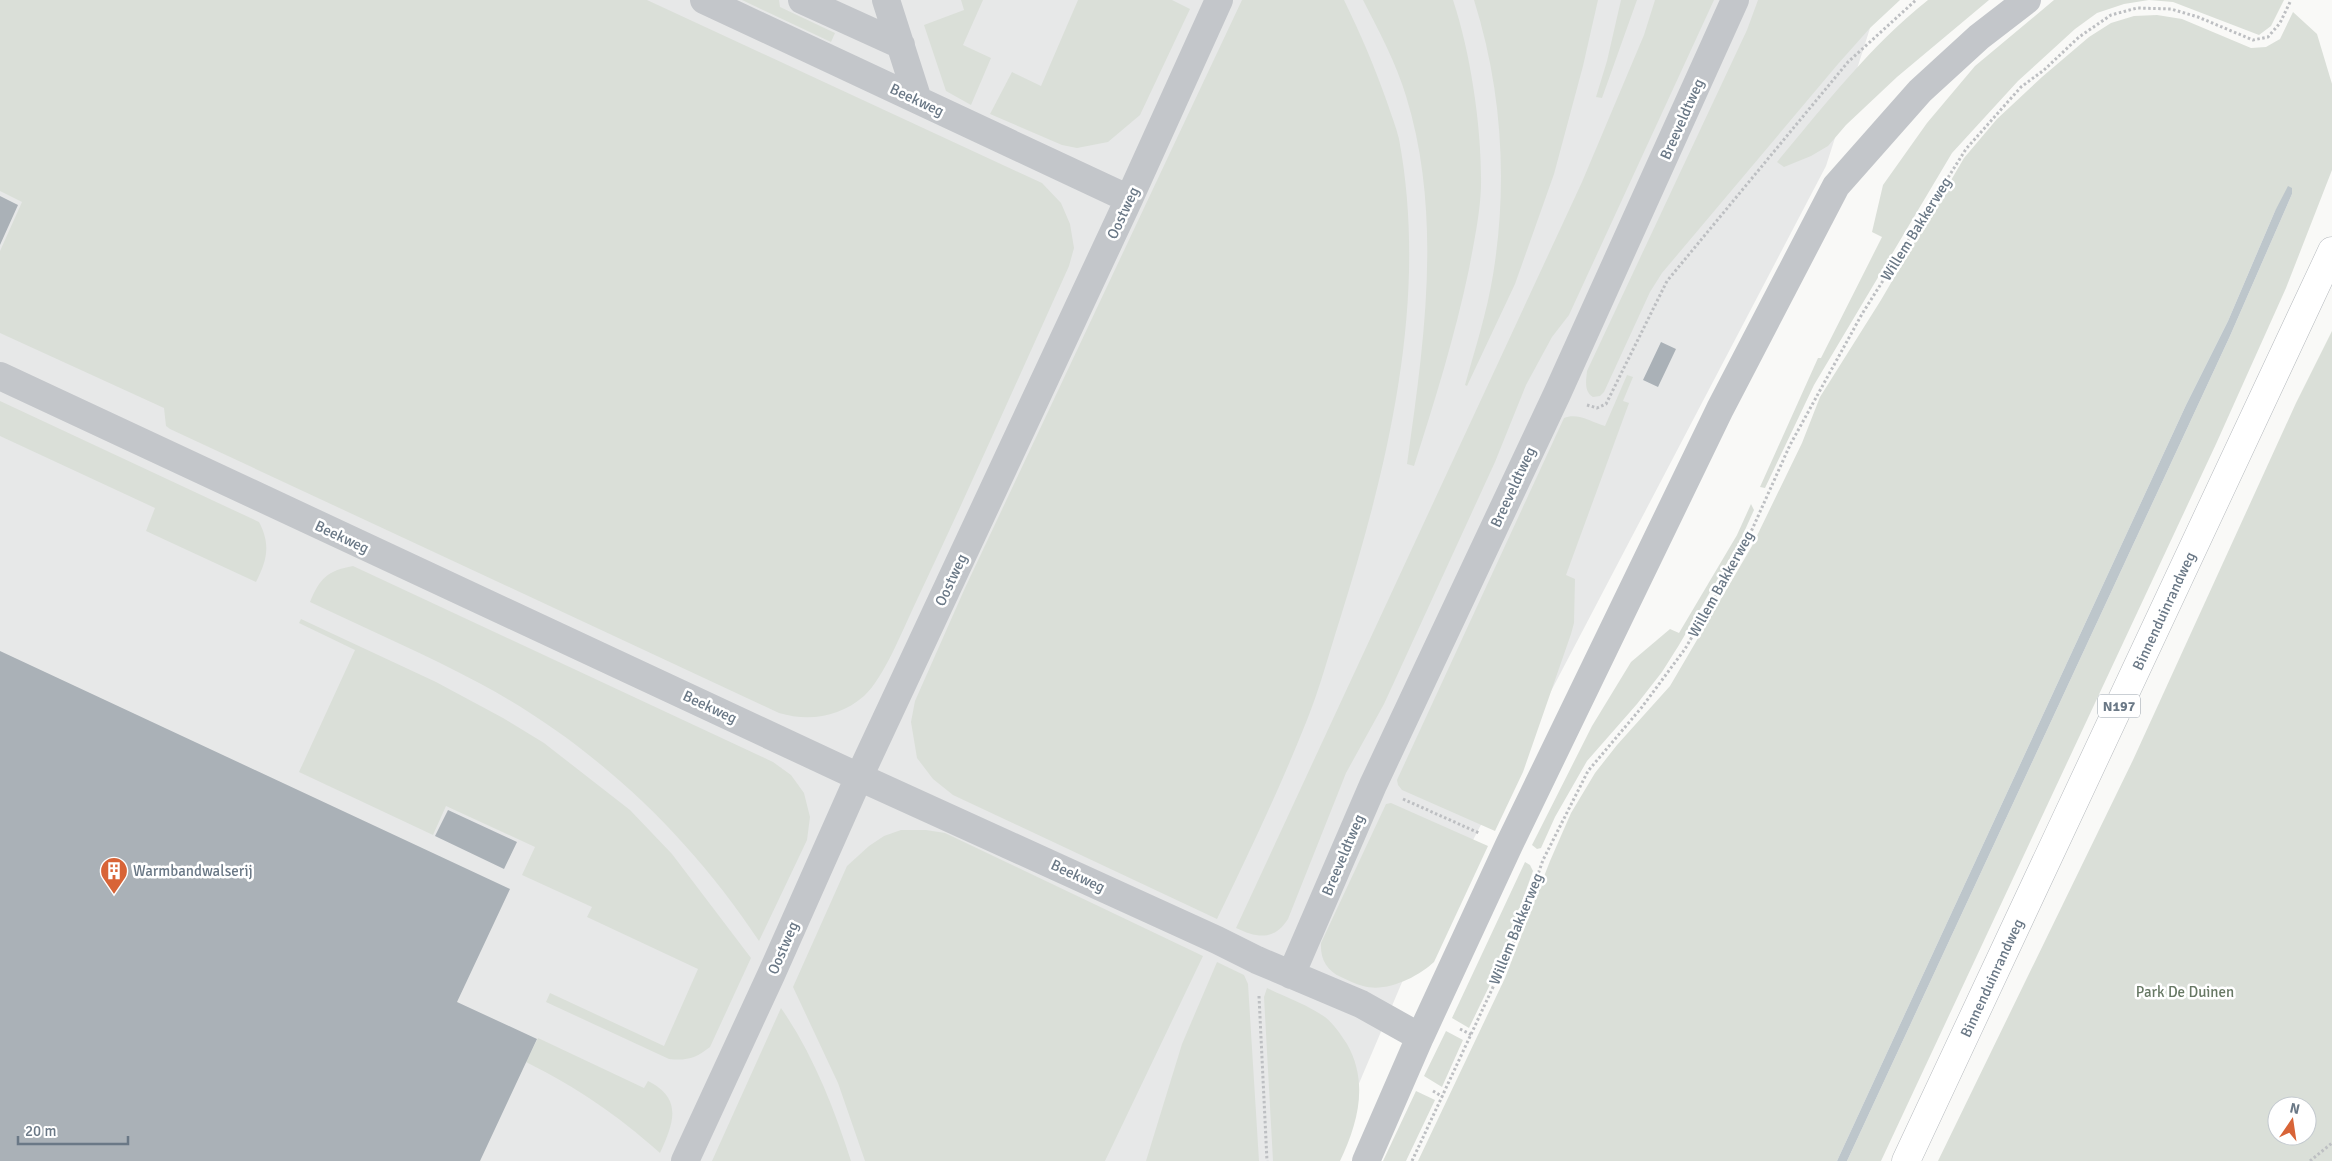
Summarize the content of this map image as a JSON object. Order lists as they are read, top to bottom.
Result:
{
  "streets": {
    "main road": ["Binnenduinrandweg", "N197"],
    "street": ["Beekweg", "Breeveldtweg", "Oostweg"],
    "path": ["Willem Bakkerweg"]
  },
  "crossings": [
    ["Beekweg", "Breeveldtweg"],
    ["Beekweg", "Oostweg"]
  ],
  "parks": ["Park De Duinen"],
  "places": {
    "building": ["Warmbandwalserij"]
  },
  "scale_bar": "20 m",
  "north": "top"
}
